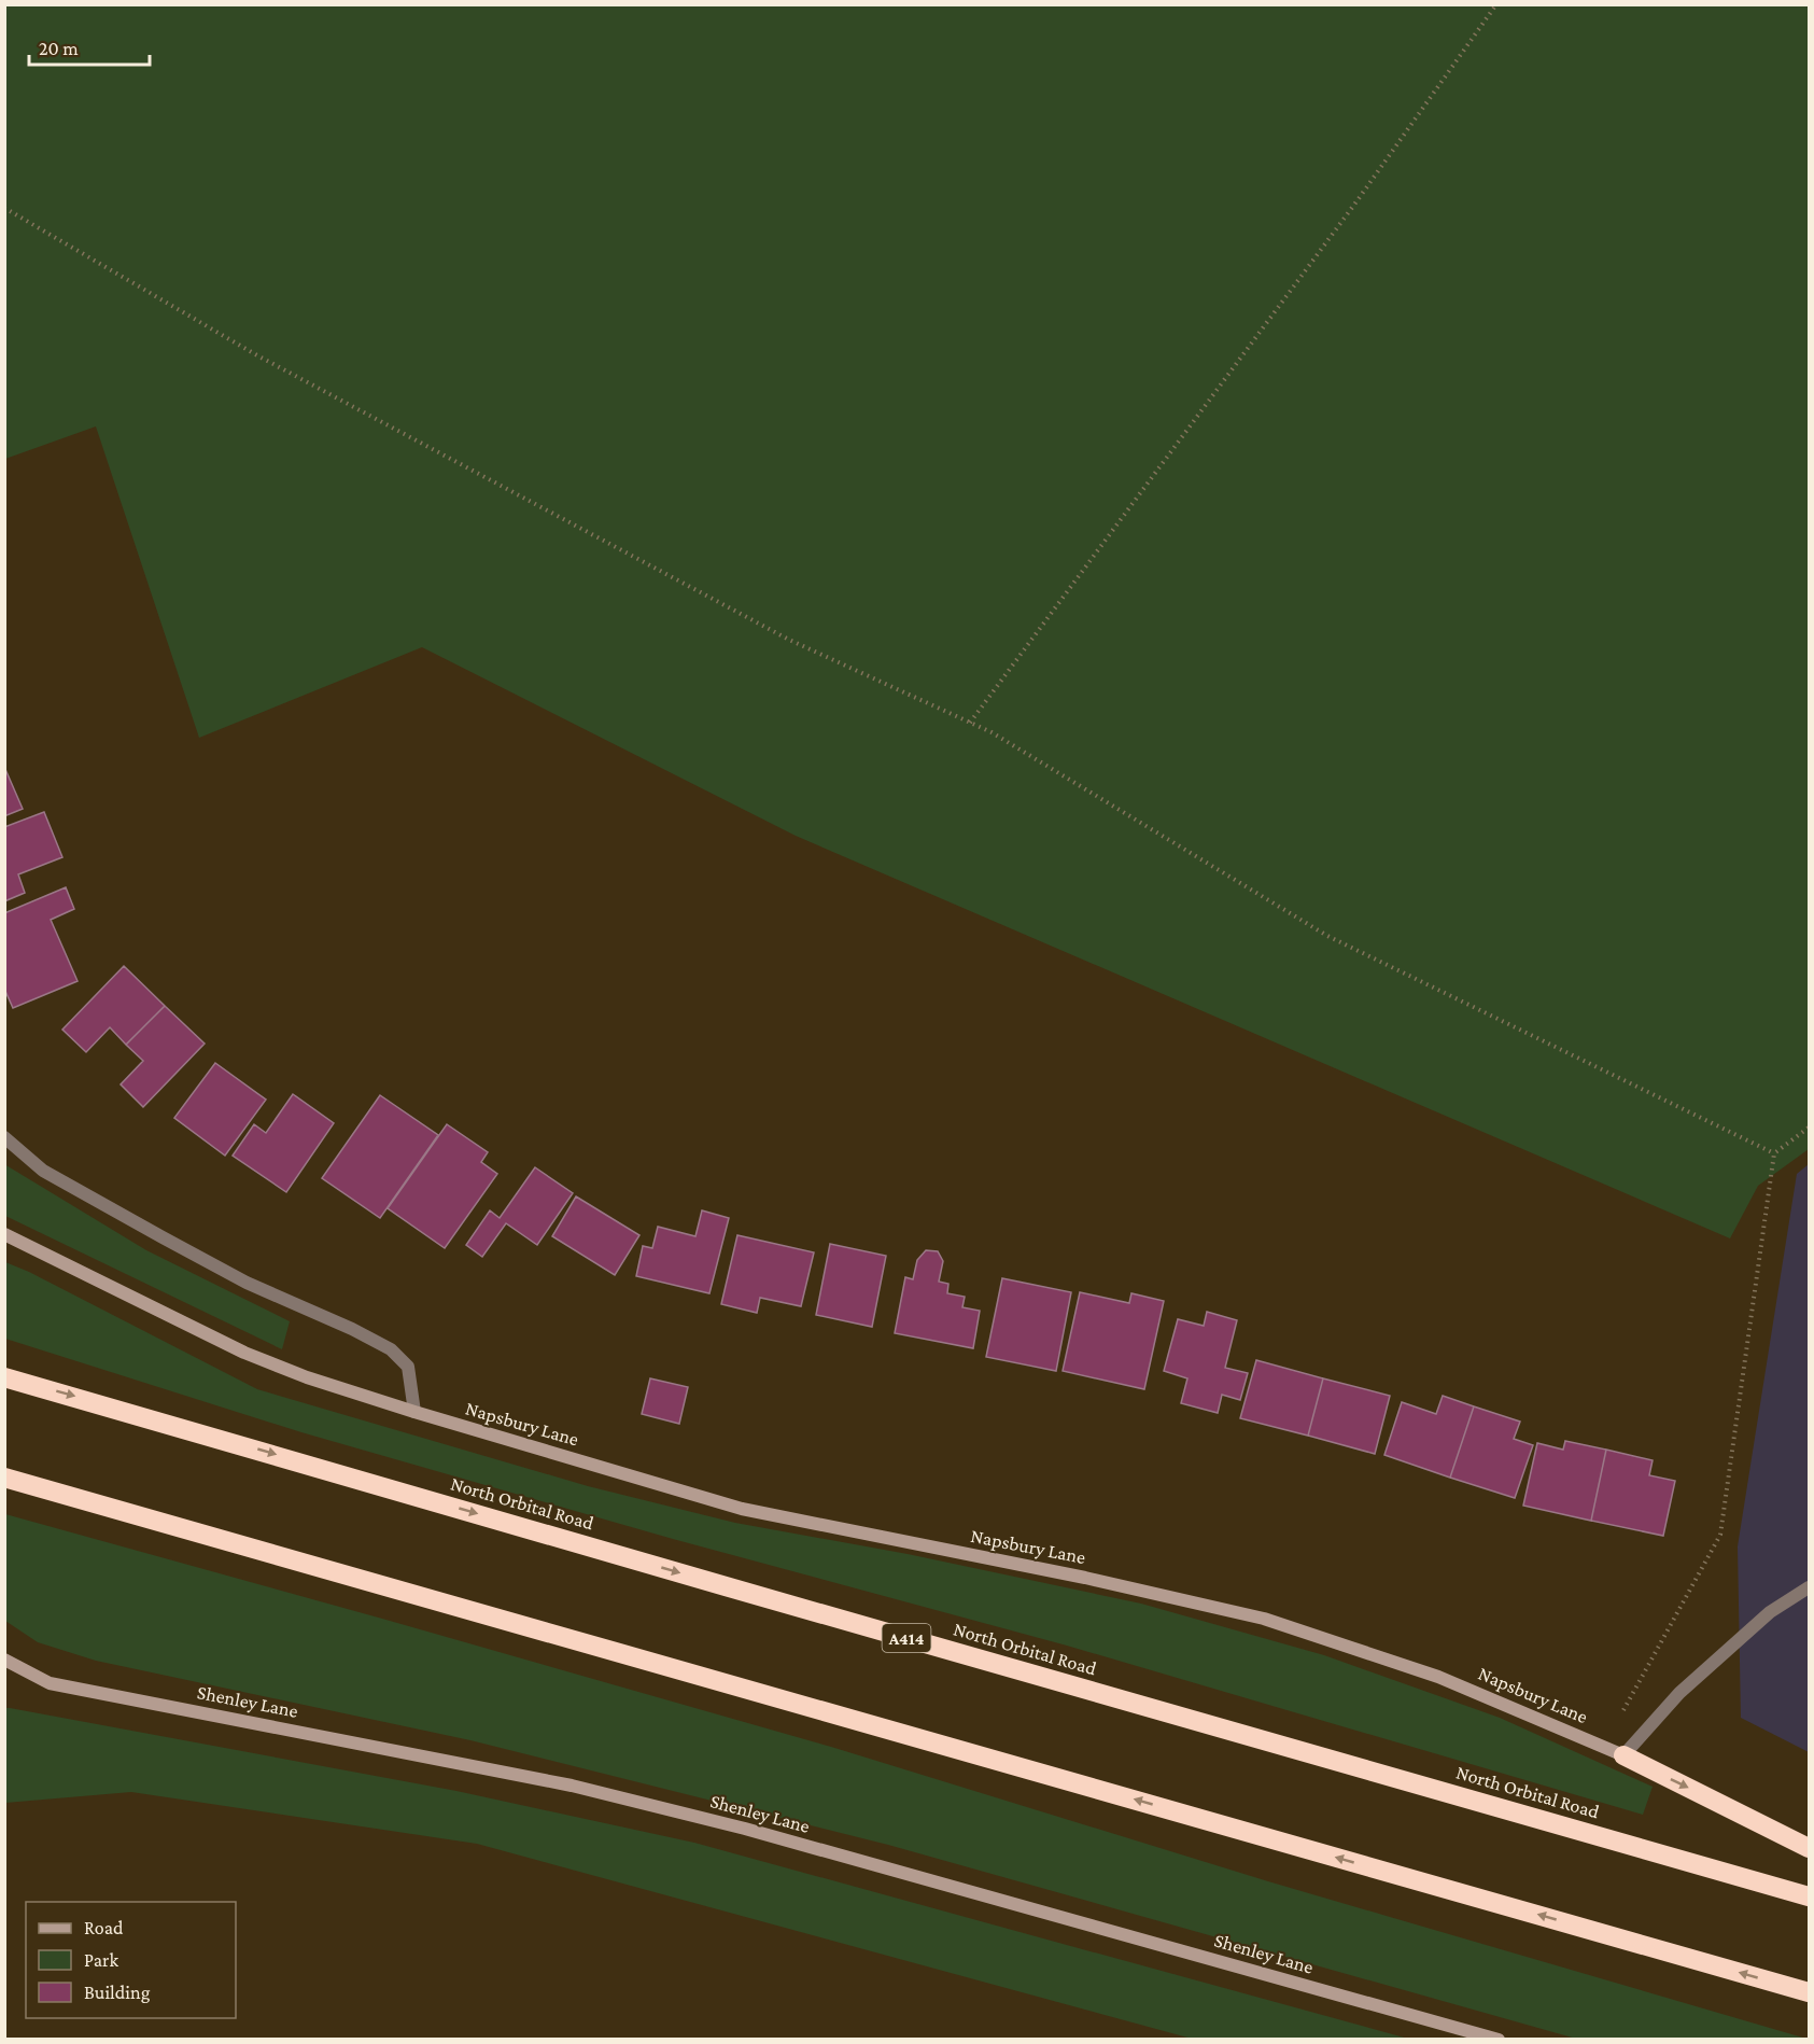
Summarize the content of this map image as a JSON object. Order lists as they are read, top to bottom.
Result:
{
  "streets": {
    "highway": ["North Orbital Road", "A414"],
    "street": ["Napsbury Lane", "Shenley Lane"]
  },
  "legend": ["Road", "Park", "Building"],
  "scale_bar": "20 m"
}
